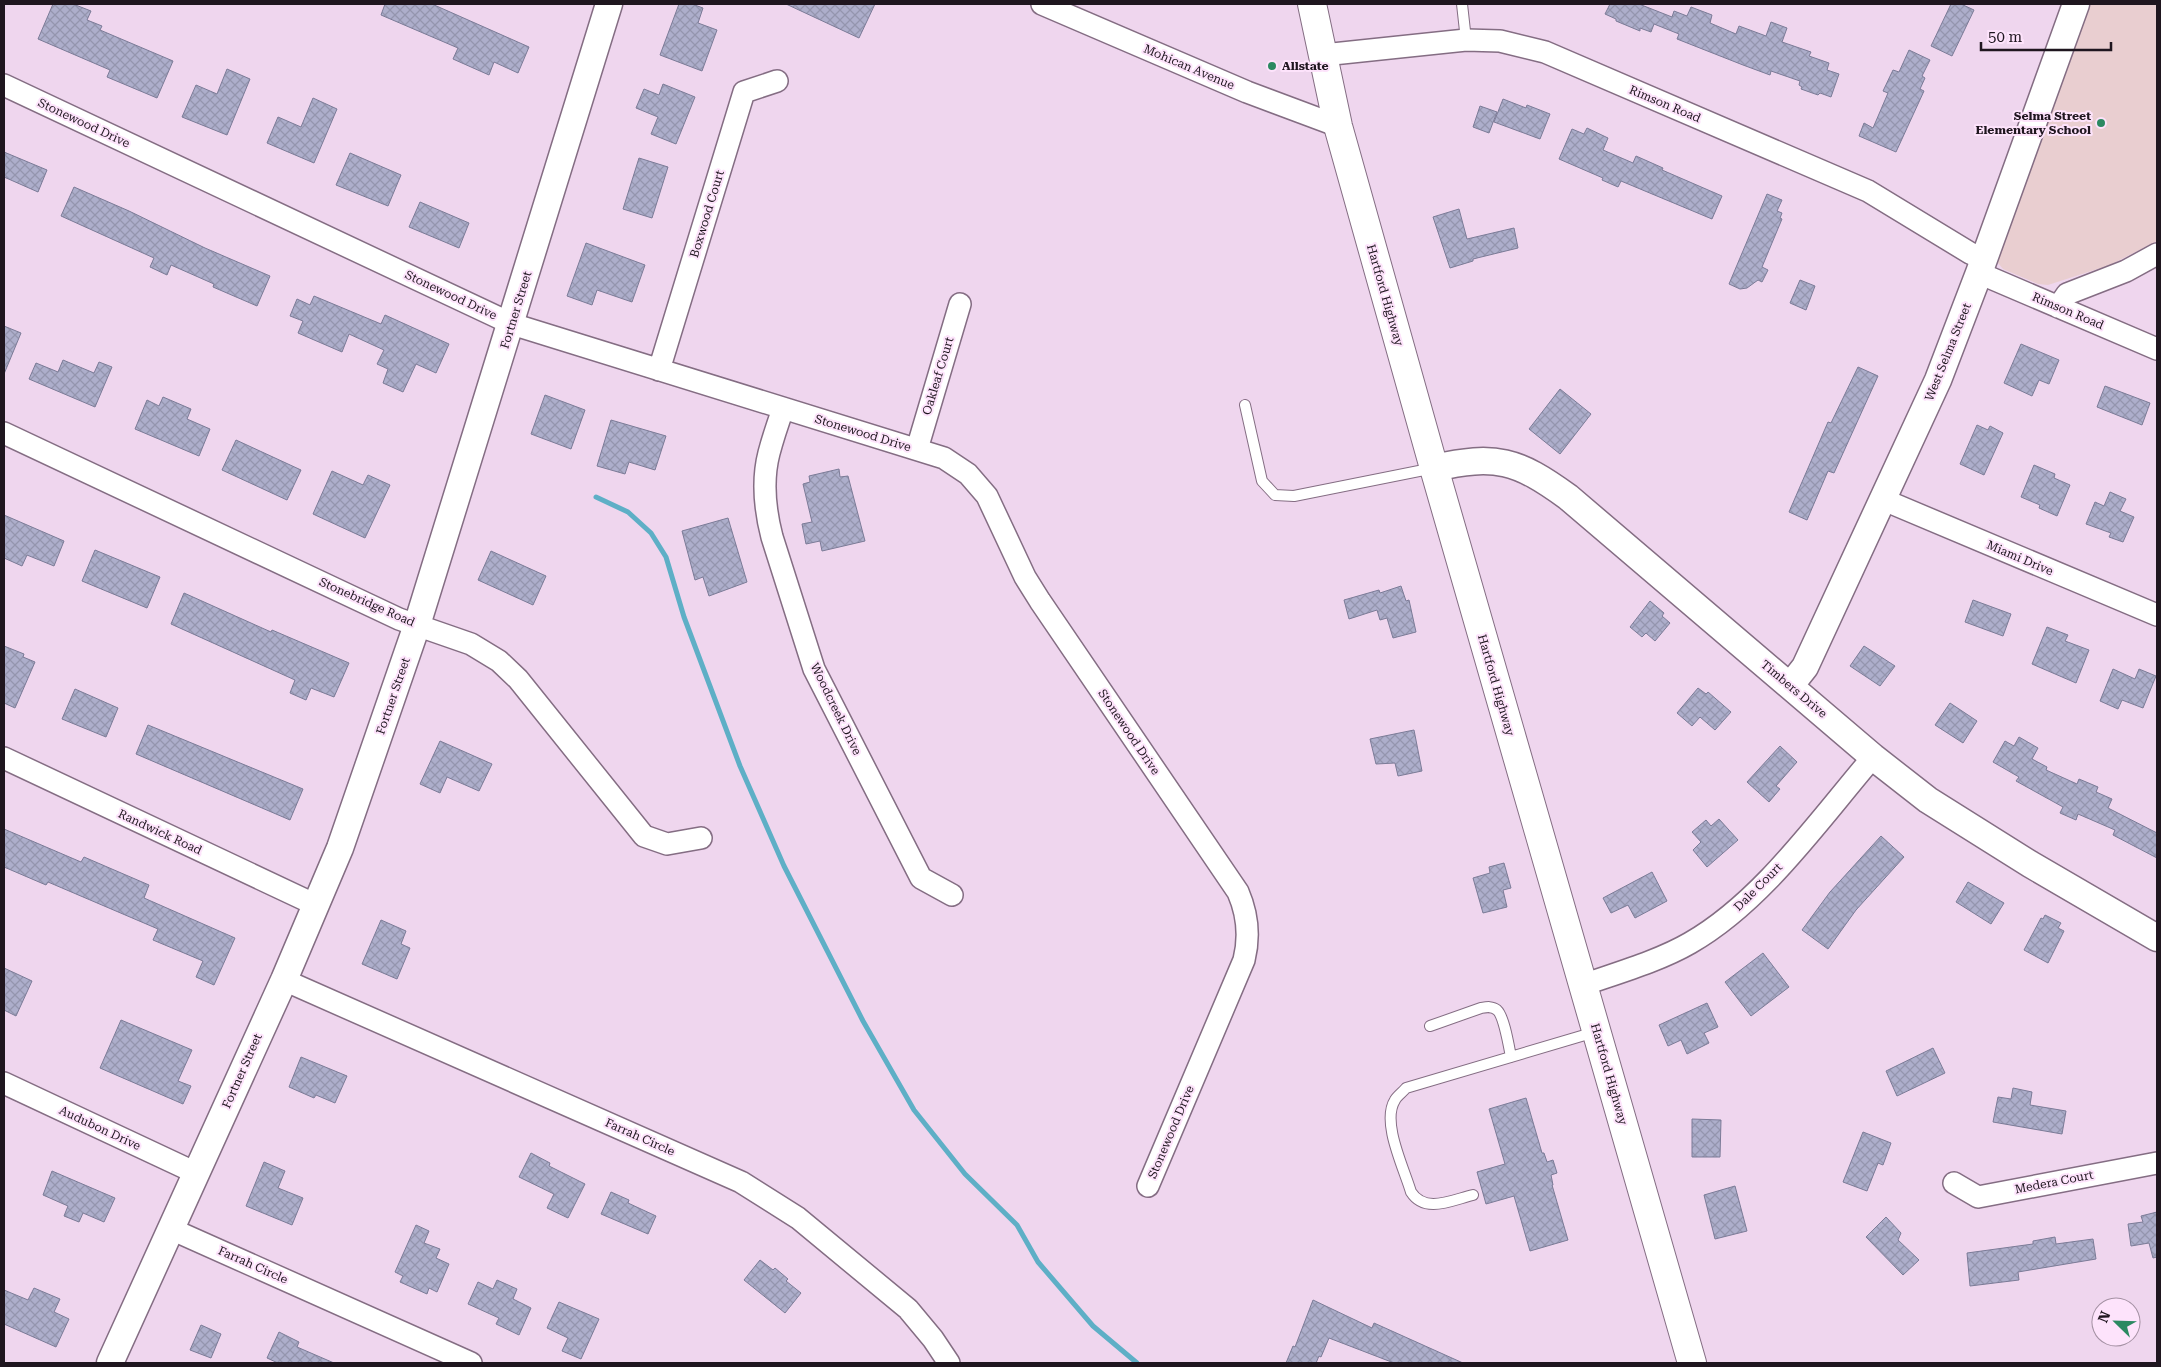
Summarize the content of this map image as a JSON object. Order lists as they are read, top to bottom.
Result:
{
  "streets": {
    "main road": ["Hartford Highway"],
    "street": [
      "Mohican Avenue",
      "Rimson Road",
      "Stonewood Drive",
      "Boxwood Court",
      "Fortner Street",
      "West Selma Street",
      "Oakleaf Court",
      "Miami Drive",
      "Stonebridge Road",
      "Timbers Drive",
      "Woodcreek Drive",
      "Randwick Road",
      "Dale Court",
      "Audubon Drive",
      "Farrah Circle",
      "Medera Court"
    ]
  },
  "crossings": [
    ["Mohican Avenue", "Hartford Highway"],
    ["Rimson Road", "Hartford Highway"],
    ["Rimson Road", "West Selma Street"],
    ["Stonewood Drive", "Boxwood Court"],
    ["Stonewood Drive", "Fortner Street"],
    ["Stonewood Drive", "Oakleaf Court"],
    ["Stonewood Drive", "Woodcreek Drive"],
    ["Hartford Highway", "Timbers Drive"],
    ["Hartford Highway", "Dale Court"],
    ["Fortner Street", "Stonebridge Road"],
    ["Fortner Street", "Randwick Road"],
    ["Fortner Street", "Audubon Drive"],
    ["Fortner Street", "Farrah Circle"],
    ["West Selma Street", "Miami Drive"],
    ["West Selma Street", "Timbers Drive"],
    ["Timbers Drive", "Dale Court"]
  ],
  "places": ["Allstate", "Selma Street Elementary School"],
  "scale_bar": "50 m",
  "north": "top left"
}
